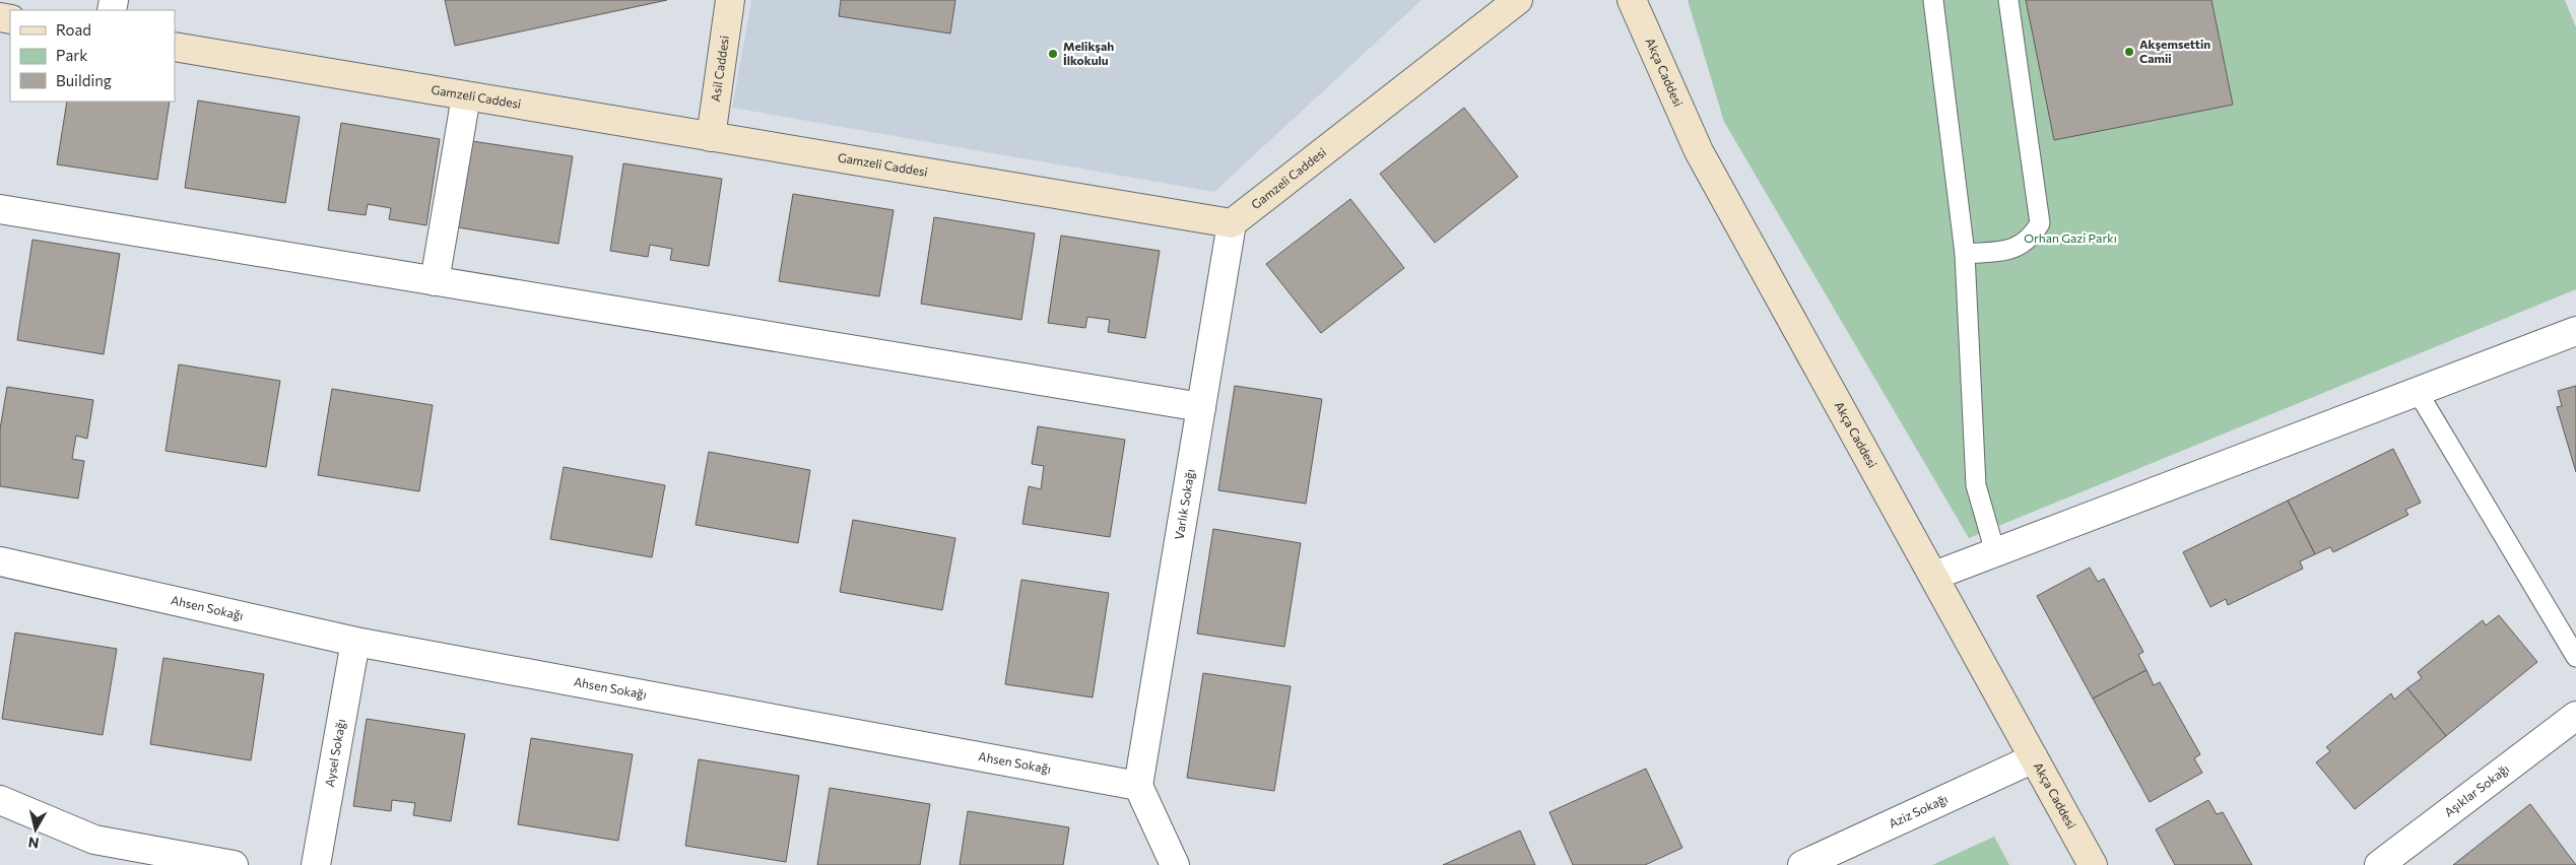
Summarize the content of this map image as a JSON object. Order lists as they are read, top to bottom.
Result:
{
  "streets": {
    "street": [
      "Asil Caddesi",
      "Akça Caddesi",
      "Gamzeli Caddesi",
      "Varlık Sokağı",
      "Ahsen Sokağı",
      "Aysel Sokağı",
      "Aşıklar Sokağı",
      "Aziz Sokağı"
    ]
  },
  "crossings": [
    ["Asil Caddesi", "Gamzeli Caddesi"],
    ["Akça Caddesi", "Aziz Sokağı"],
    ["Gamzeli Caddesi", "Varlık Sokağı"],
    ["Varlık Sokağı", "Ahsen Sokağı"],
    ["Ahsen Sokağı", "Aysel Sokağı"]
  ],
  "parks": ["Orhan Gazi Parkı"],
  "places": ["Akşemsettin Camii", "Melikşah İlkokulu"],
  "legend": ["Road", "Park", "Building"],
  "north": "bottom"
}
